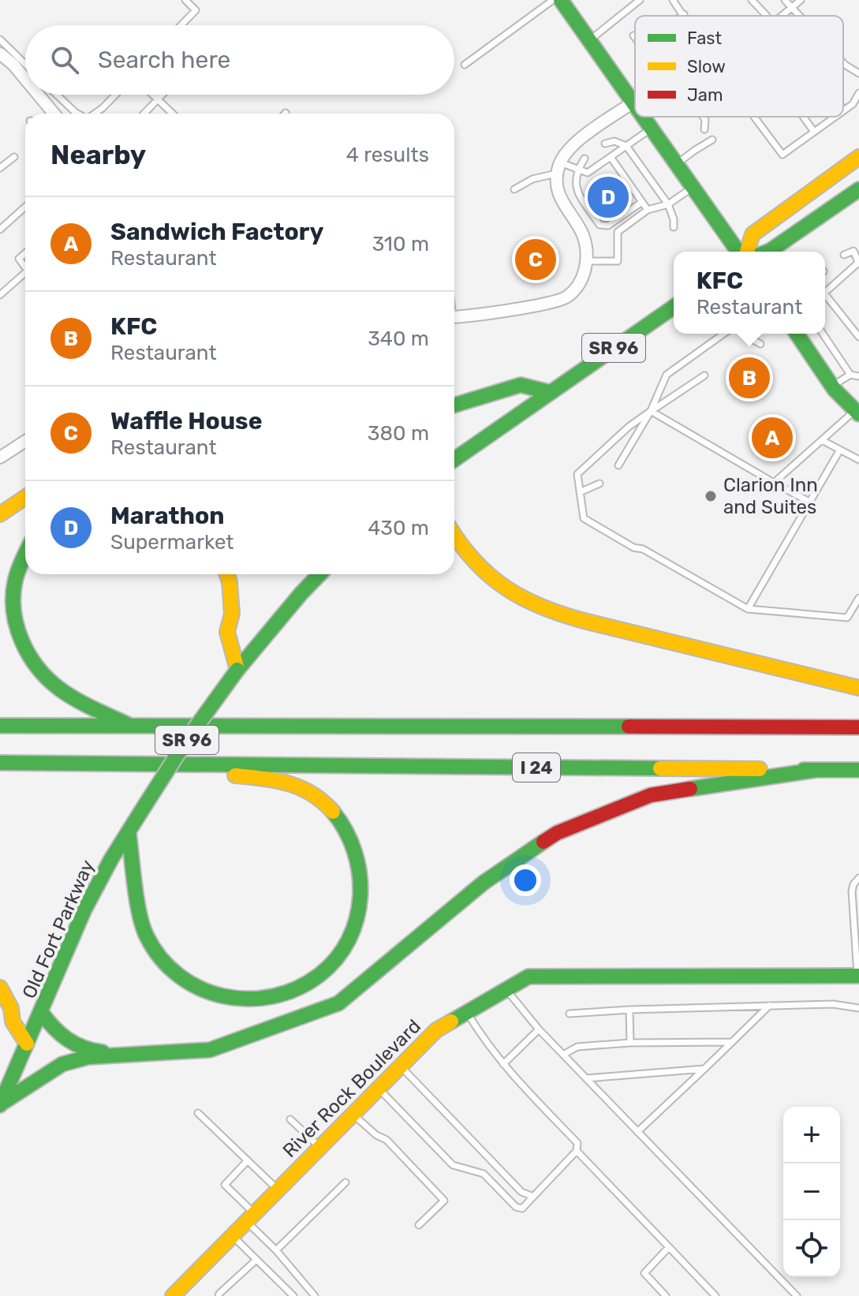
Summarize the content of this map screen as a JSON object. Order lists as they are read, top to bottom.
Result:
{
  "streets": {
    "main road": [
      "SR 96",
      "I 24",
      "Old Fort Parkway",
      "River Rock Boulevard"
    ]
  },
  "places": ["Clarion Inn and Suites"],
  "legend": ["Fast", "Slow", "Jam"],
  "page": {
    "search": "Search here",
    "heading": ["Nearby", "4 results"],
    "pins": [
      "D",
      "C",
      "B",
      "A"
    ],
    "list": [
      {
        "mark": "A",
        "name": "Sandwich Factory",
        "note": "Restaurant",
        "value": "310 m"
      },
      {
        "mark": "B",
        "name": "KFC",
        "note": "Restaurant",
        "value": "340 m"
      },
      {
        "mark": "C",
        "name": "Waffle House",
        "note": "Restaurant",
        "value": "380 m"
      },
      {
        "mark": "D",
        "name": "Marathon",
        "note": "Supermarket",
        "value": "430 m"
      }
    ],
    "popup": ["KFC", "Restaurant"],
    "map_buttons": ["+", "−"]
  }
}
